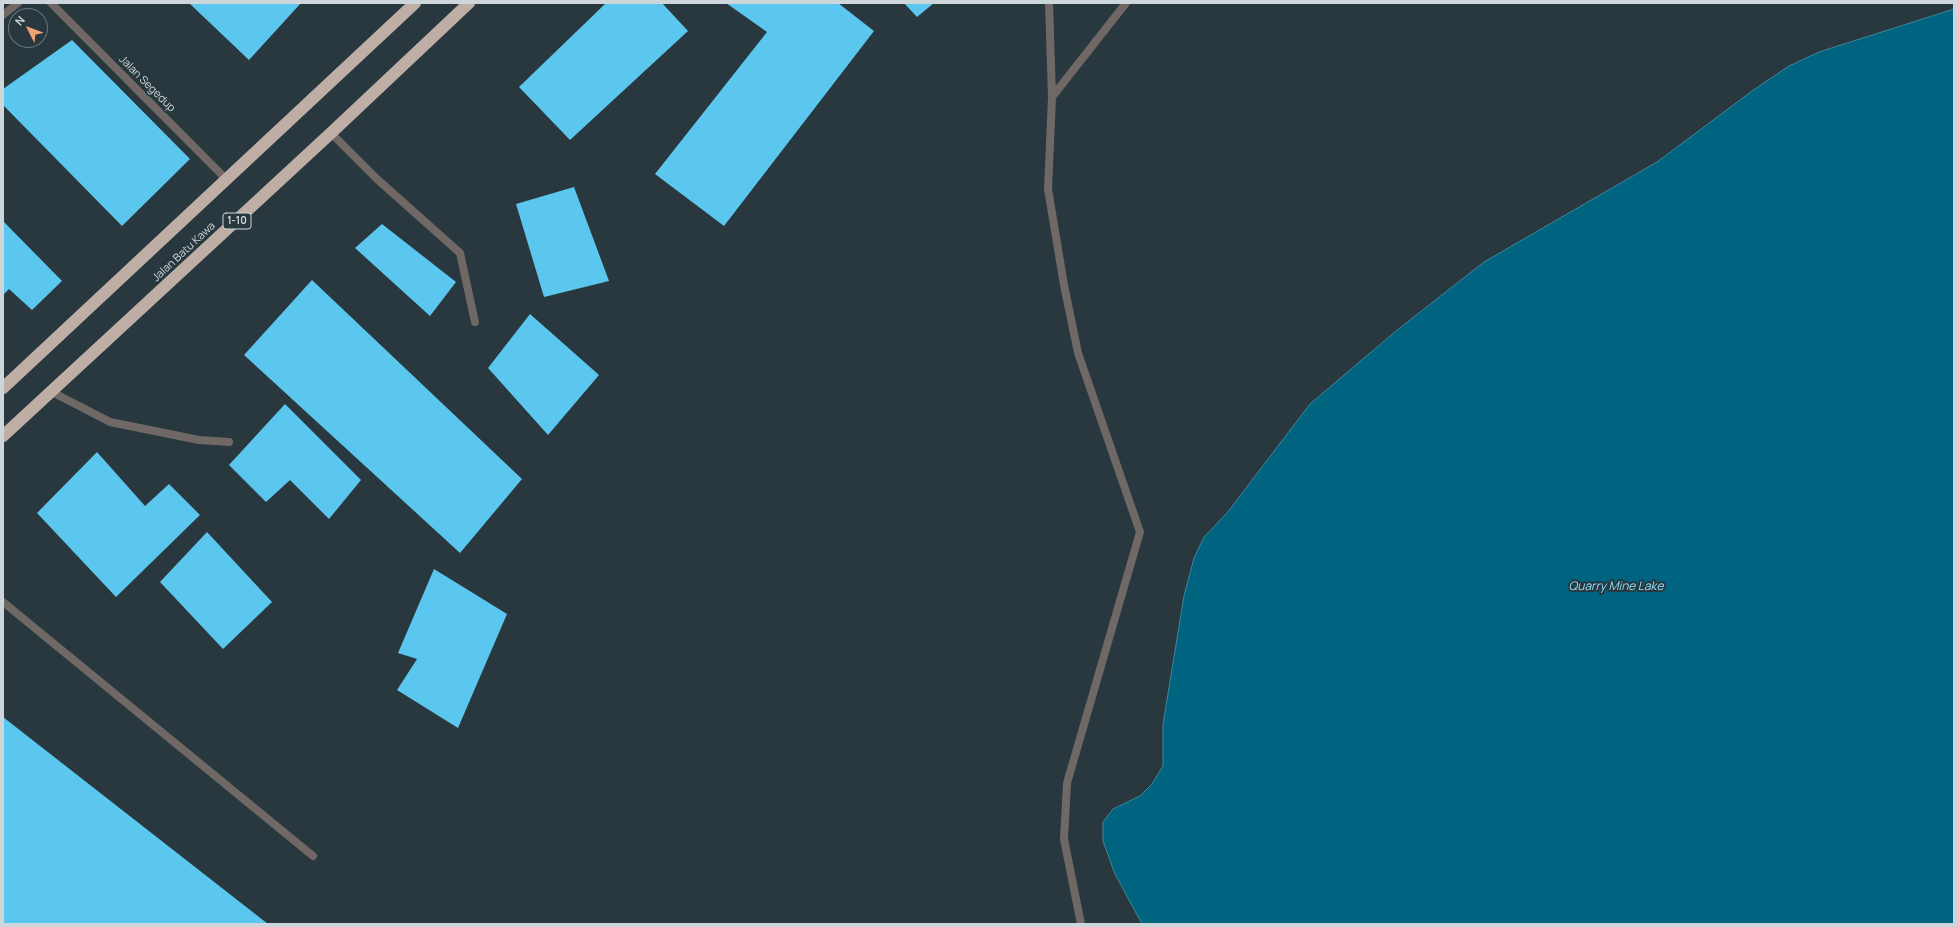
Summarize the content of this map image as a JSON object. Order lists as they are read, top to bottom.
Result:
{
  "streets": {
    "highway": ["1-10", "Jalan Batu Kawa"],
    "street": ["Jalan Segedup"]
  },
  "water": ["Quarry Mine Lake"],
  "north": "top left"
}
